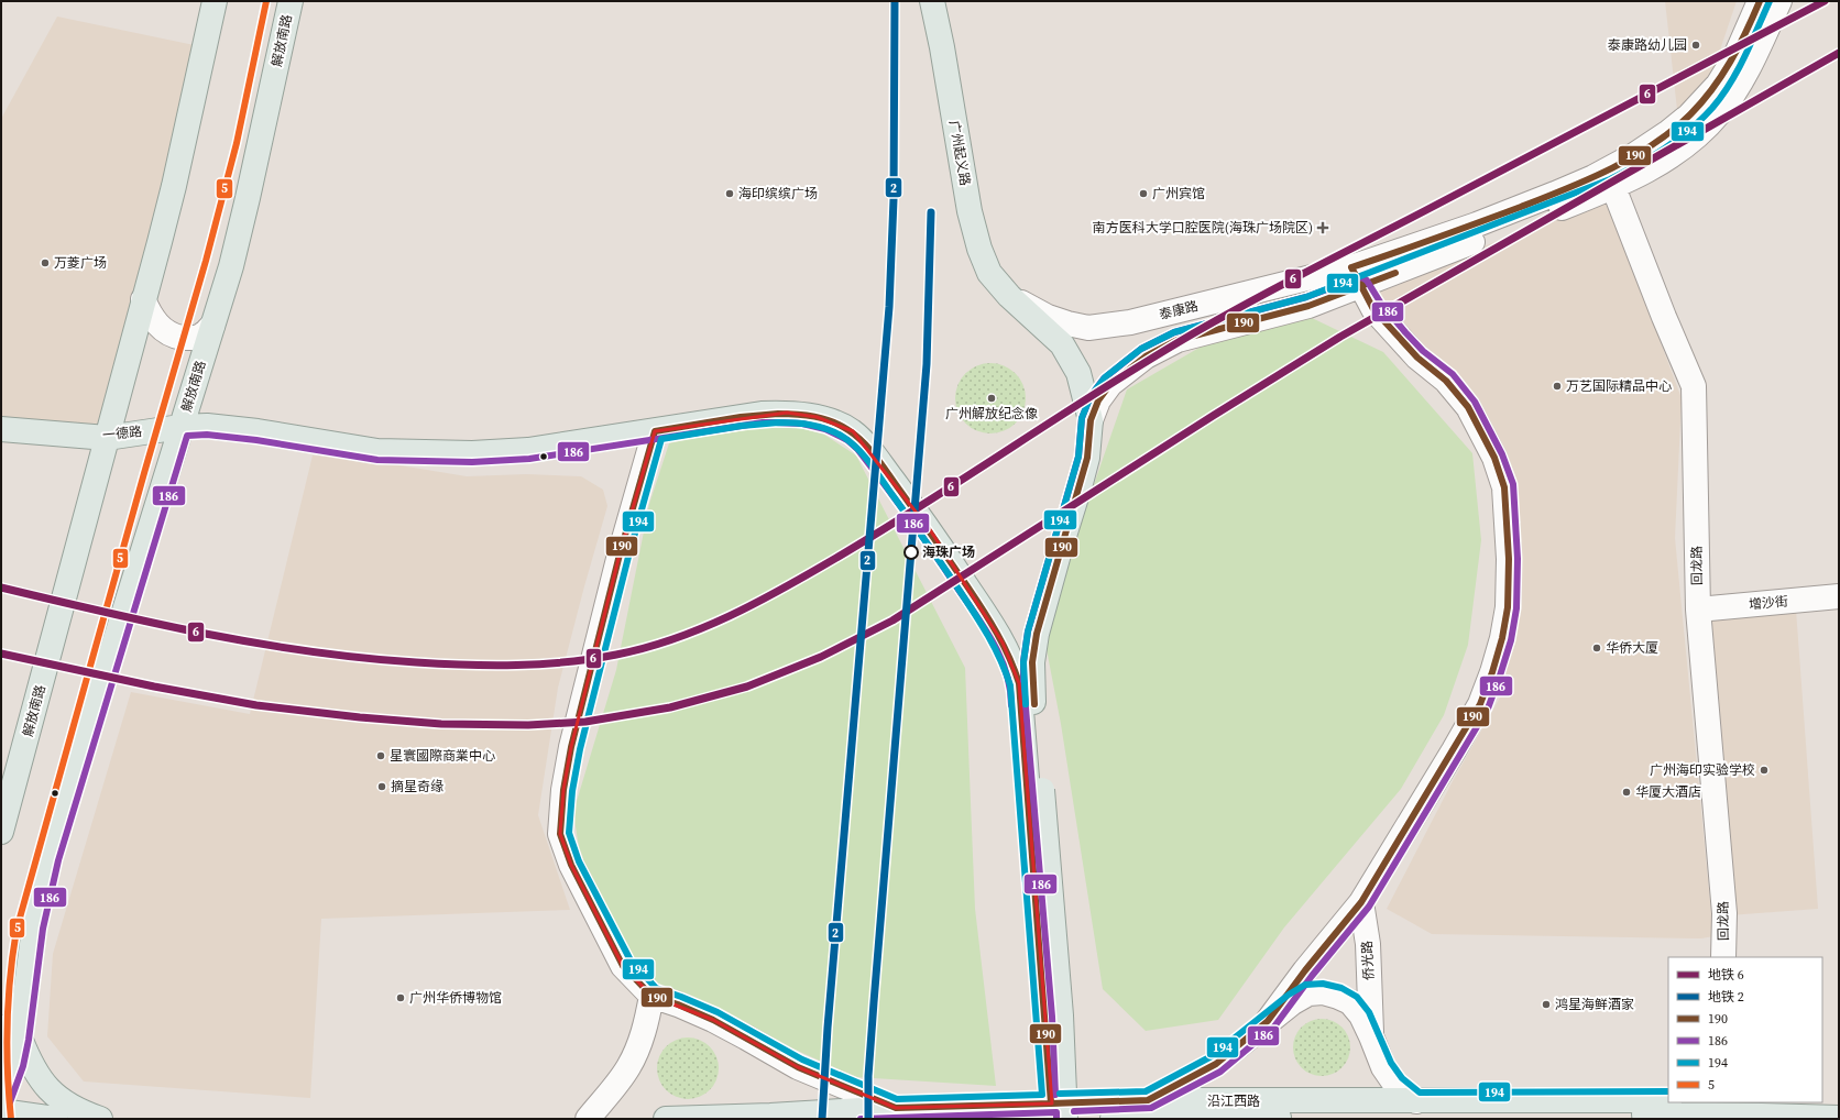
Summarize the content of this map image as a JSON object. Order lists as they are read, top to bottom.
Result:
{
  "streets": {
    "main road": [
      "解放南路",
      "广州起义路",
      "一德路",
      "沿江西路"
    ],
    "street": [
      "泰康路",
      "回龙路",
      "增沙街",
      "侨光路"
    ]
  },
  "crossings": [
    ["解放南路", "一德路"],
    ["广州起义路", "泰康路"],
    ["广州起义路", "一德路"],
    ["泰康路", "回龙路"],
    ["回龙路", "增沙街"]
  ],
  "places": {
    "other": [
      "泰康路幼儿园",
      "海印缤缤广场",
      "广州宾馆",
      "万菱广场",
      "万艺国际精品中心",
      "广州解放纪念像",
      "海珠广场",
      "华侨大厦",
      "星寰國際商業中心",
      "广州海印实验学校",
      "摘星奇缘",
      "华厦大酒店",
      "广州华侨博物馆",
      "鸿星海鲜酒家"
    ],
    "health": ["南方医科大学口腔医院(海珠广场院区)"]
  },
  "lines": [
    "metro line 6",
    "metro line 2",
    "transit line 190",
    "transit line 194",
    "transit line 5",
    "transit line 186"
  ],
  "legend": [
    "地铁 6",
    "地铁 2",
    "190",
    "186",
    "194",
    "5"
  ]
}
